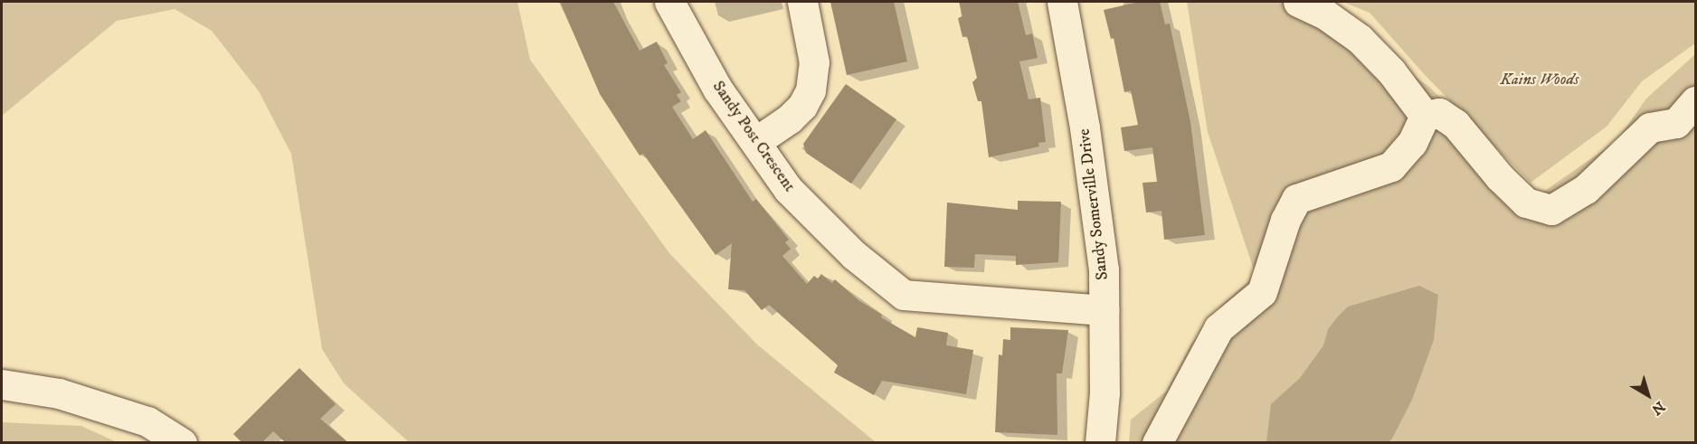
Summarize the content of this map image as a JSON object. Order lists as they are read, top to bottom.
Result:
{
  "streets": {
    "street": ["Sandy Post Crescent", "Sandy Somerville Drive"]
  },
  "crossings": [
    ["Sandy Post Crescent", "Sandy Somerville Drive"]
  ],
  "parks": ["Kains Woods"],
  "north": "bottom right"
}
